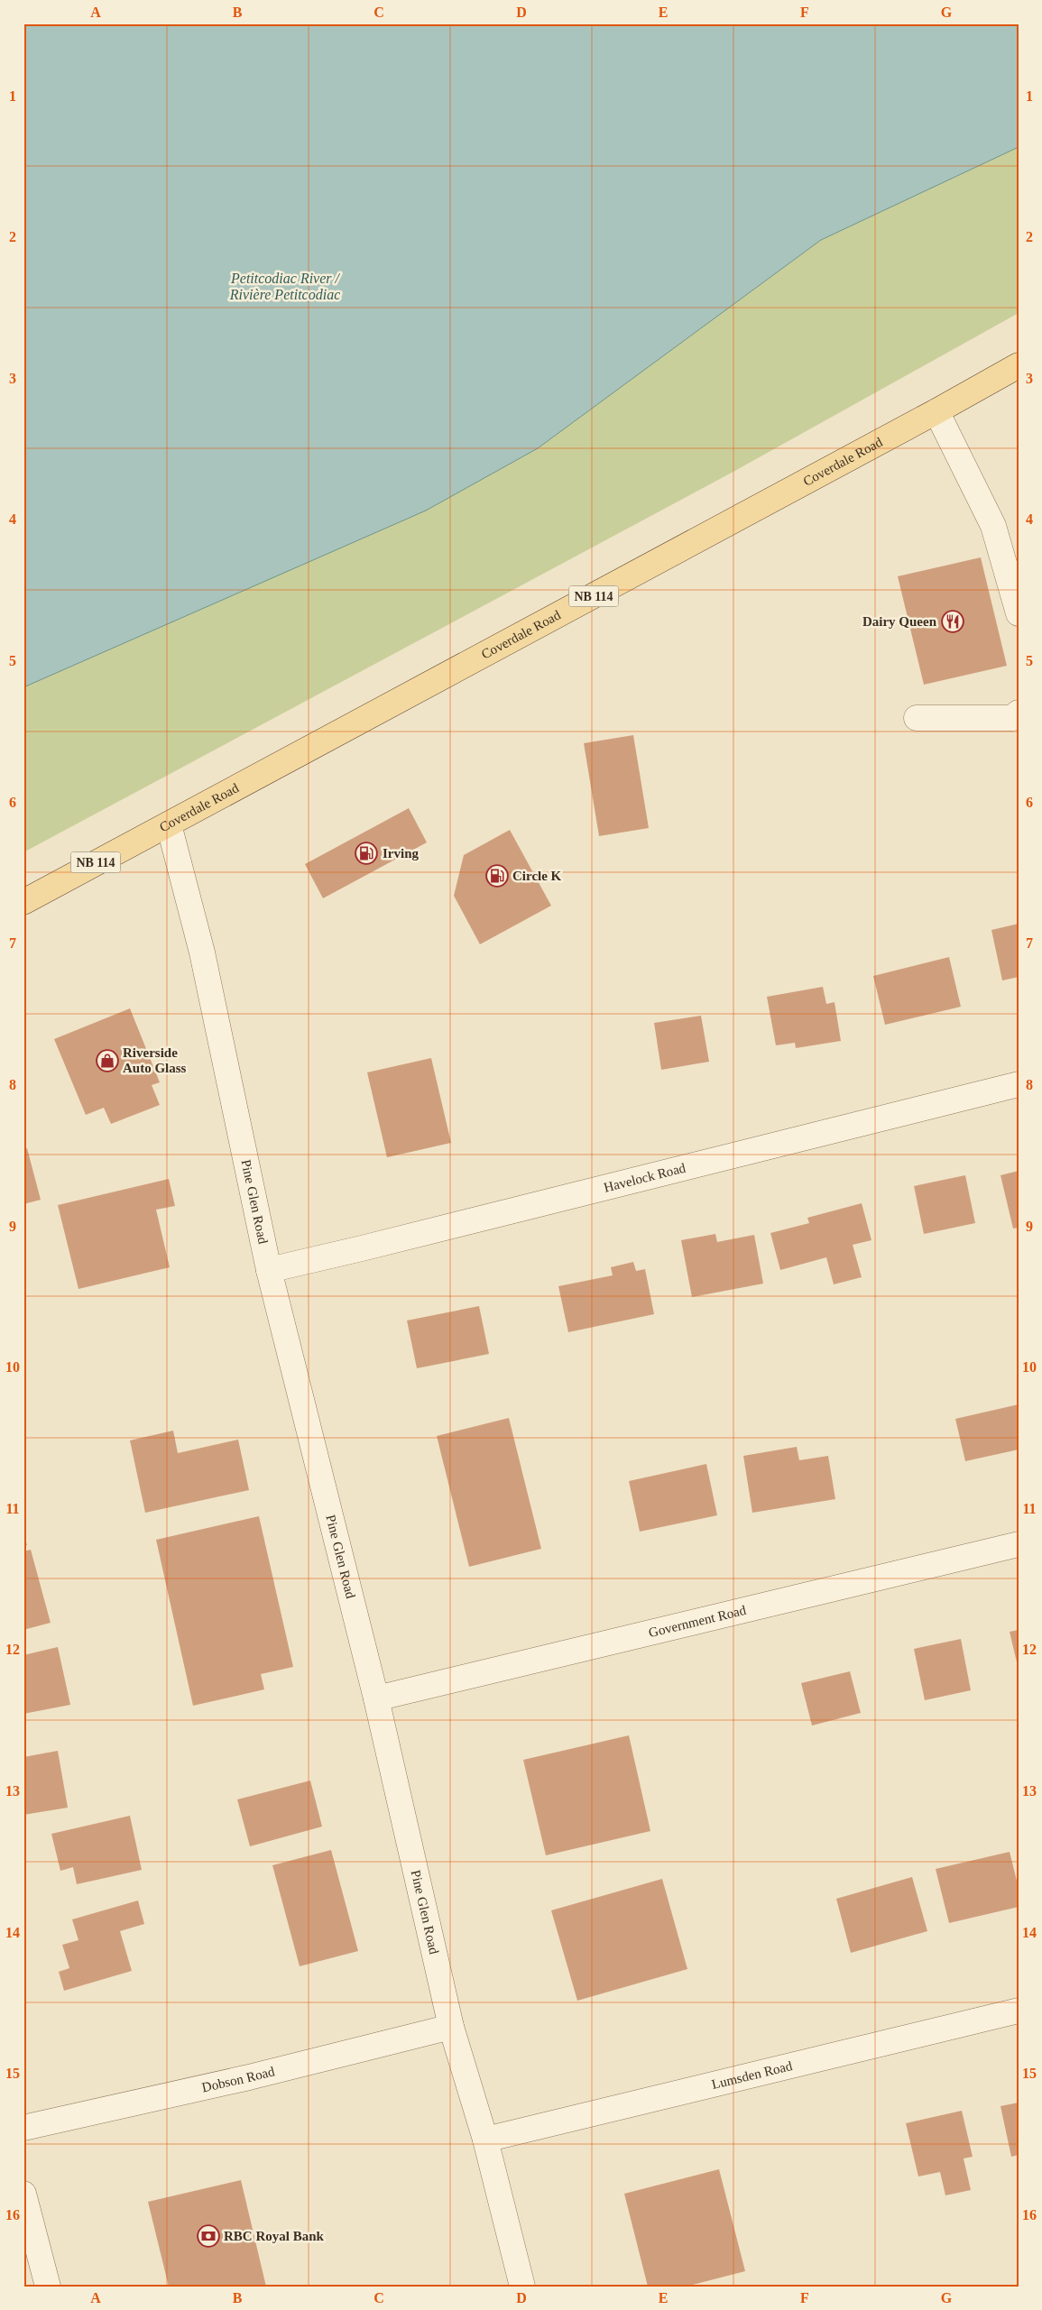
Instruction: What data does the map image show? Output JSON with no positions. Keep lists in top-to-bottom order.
{
  "streets": {
    "main road": ["Coverdale Road", "NB 114"],
    "street": [
      "Havelock Road",
      "Pine Glen Road",
      "Government Road",
      "Lumsden Road",
      "Dobson Road"
    ]
  },
  "crossings": [
    ["Coverdale Road", "Pine Glen Road"],
    ["Havelock Road", "Pine Glen Road"],
    ["Pine Glen Road", "Government Road"],
    ["Pine Glen Road", "Lumsden Road"],
    ["Pine Glen Road", "Dobson Road"]
  ],
  "water": ["Petitcodiac River / Rivière Petitcodiac"],
  "places": {
    "restaurant": ["Dairy Queen"],
    "fuel station": ["Irving", "Circle K"],
    "shop": ["Riverside Auto Glass"],
    "bank": ["RBC Royal Bank"]
  },
  "grid": {
    "columns": [
      "A",
      "B",
      "C",
      "D",
      "E",
      "F",
      "G"
    ],
    "rows": [
      "1",
      "2",
      "3",
      "4",
      "5",
      "6",
      "7",
      "8",
      "9",
      "10",
      "11",
      "12",
      "13",
      "14",
      "15",
      "16"
    ]
  }
}
